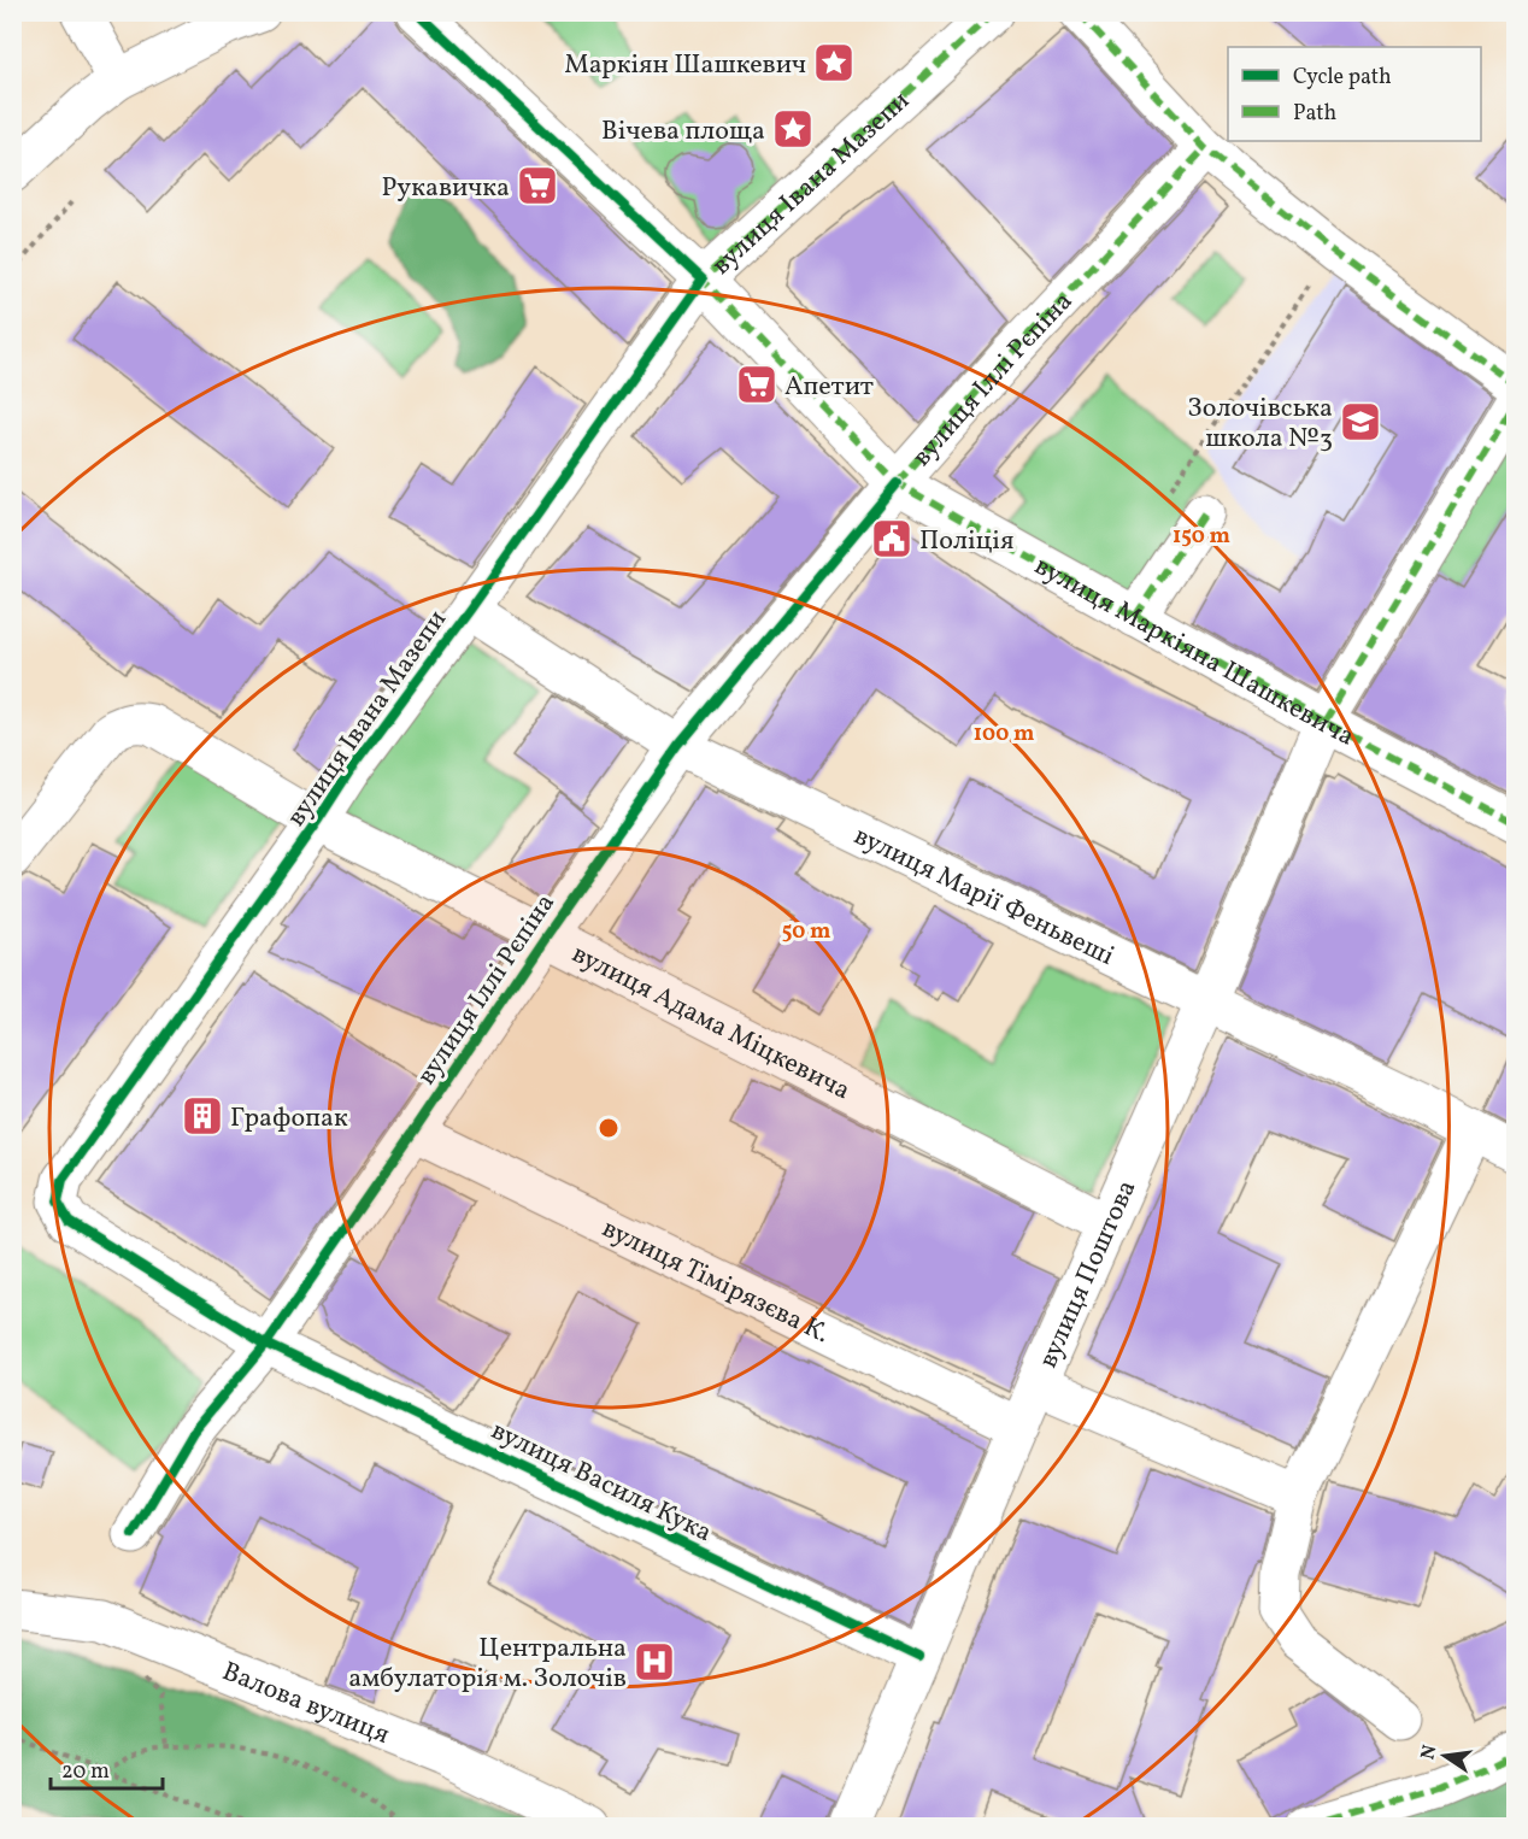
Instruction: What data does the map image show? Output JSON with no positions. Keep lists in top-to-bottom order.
{
  "streets": {
    "street": [
      "вулиця Івана Мазепи",
      "вулиця Іллі Рєпіна",
      "вулиця Маркіяна Шашкевича",
      "вулиця Марії Феньвеші",
      "вулиця Адама Міцкевича",
      "вулиця Поштова",
      "вулиця Тімірязєва К.",
      "вулиця Василя Кука",
      "Валова вулиця"
    ]
  },
  "crossings": [
    ["вулиця Івана Мазепи", "вулиця Маркіяна Шашкевича"],
    ["вулиця Івана Мазепи", "вулиця Марії Феньвеші"],
    ["вулиця Івана Мазепи", "вулиця Адама Міцкевича"],
    ["вулиця Івана Мазепи", "вулиця Василя Кука"],
    ["вулиця Іллі Рєпіна", "вулиця Маркіяна Шашкевича"],
    ["вулиця Іллі Рєпіна", "вулиця Марії Феньвеші"],
    ["вулиця Іллі Рєпіна", "вулиця Адама Міцкевича"],
    ["вулиця Іллі Рєпіна", "вулиця Тімірязєва К."],
    ["вулиця Іллі Рєпіна", "вулиця Василя Кука"],
    ["вулиця Маркіяна Шашкевича", "вулиця Поштова"],
    ["вулиця Марії Феньвеші", "вулиця Поштова"],
    ["вулиця Адама Міцкевича", "вулиця Поштова"],
    ["вулиця Поштова", "вулиця Тімірязєва К."],
    ["вулиця Поштова", "вулиця Василя Кука"]
  ],
  "places": {
    "place": ["Маркіян Шашкевич", "Вічева площа"],
    "supermarket": ["Рукавичка", "Апетит"],
    "school or university": ["Золочівська школа №3"],
    "public building": ["Поліція"],
    "building": ["Графопак"],
    "hospital": ["Центральна амбулаторія м. Золочів"]
  },
  "legend": ["Cycle path", "Path"],
  "scale_bar": "20 m",
  "north": "left",
  "rings": ["150 m", "100 m", "50 m"]
}
